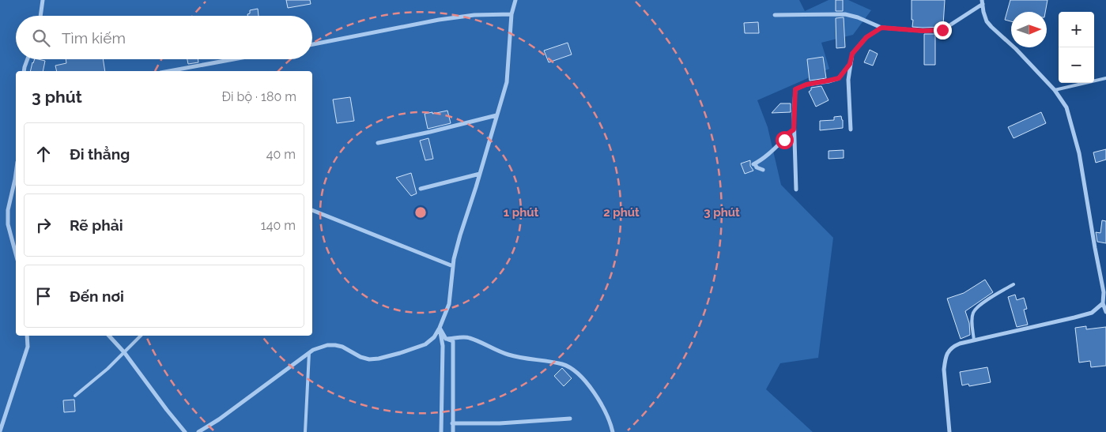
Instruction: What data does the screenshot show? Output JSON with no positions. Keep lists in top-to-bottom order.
{
  "north": "right",
  "page": {
    "map_buttons": ["+", "−"],
    "search": "Tìm kiếm",
    "heading": ["3 phút", "Đi bộ · 180 m"],
    "list": [
      ["Đi thẳng", "40 m"],
      ["Rẽ phải", "140 m"],
      "Đến nơi"
    ]
  },
  "rings": ["1 phút", "2 phút", "3 phút"]
}
